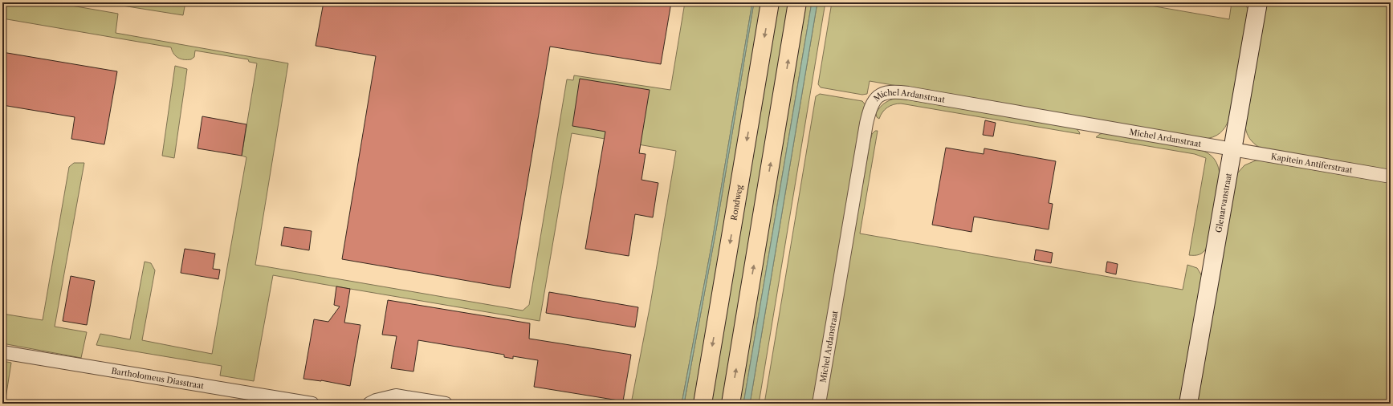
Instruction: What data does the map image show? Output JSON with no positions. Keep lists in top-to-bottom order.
{
  "streets": {
    "main road": ["Rondweg"],
    "street": [
      "Michel Ardanstraat",
      "Kapitein Antiferstraat",
      "Glenarvanstraat",
      "Bartholomeus Diasstraat"
    ]
  },
  "crossings": [
    ["Michel Ardanstraat", "Kapitein Antiferstraat"],
    ["Michel Ardanstraat", "Glenarvanstraat"],
    ["Kapitein Antiferstraat", "Glenarvanstraat"]
  ]
}
